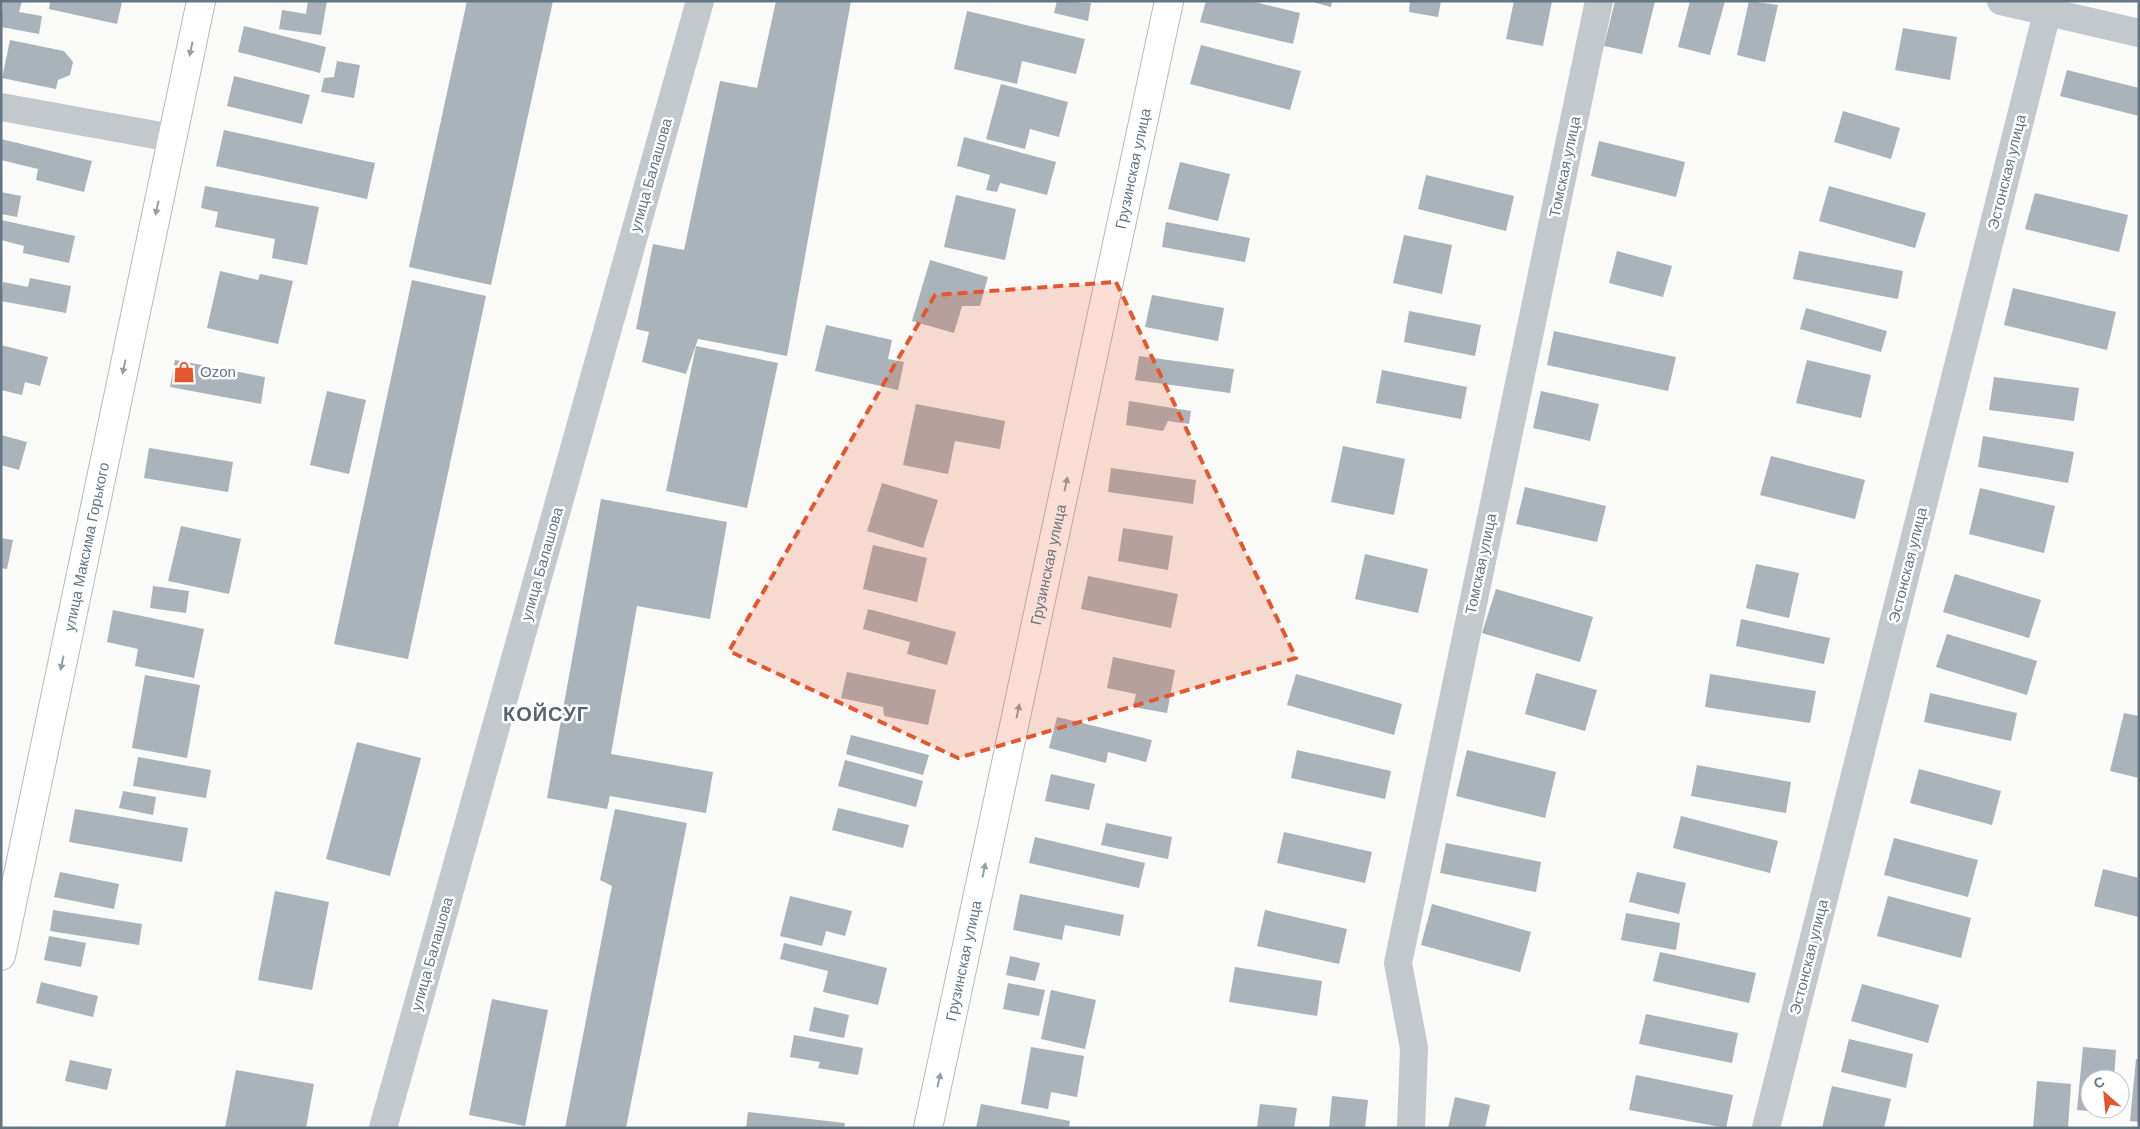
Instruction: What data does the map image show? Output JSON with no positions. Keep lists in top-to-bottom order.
{
  "streets": {
    "main road": ["Грузинская улица", "улица Максима Горького"],
    "street": ["Томская улица", "Эстонская улица", "улица Балашова"]
  },
  "one_way": ["Грузинская улица", "улица Максима Горького"],
  "districts": ["КОЙСУГ"],
  "places": {
    "shop": ["Ozon"]
  },
  "north": "top left"
}
